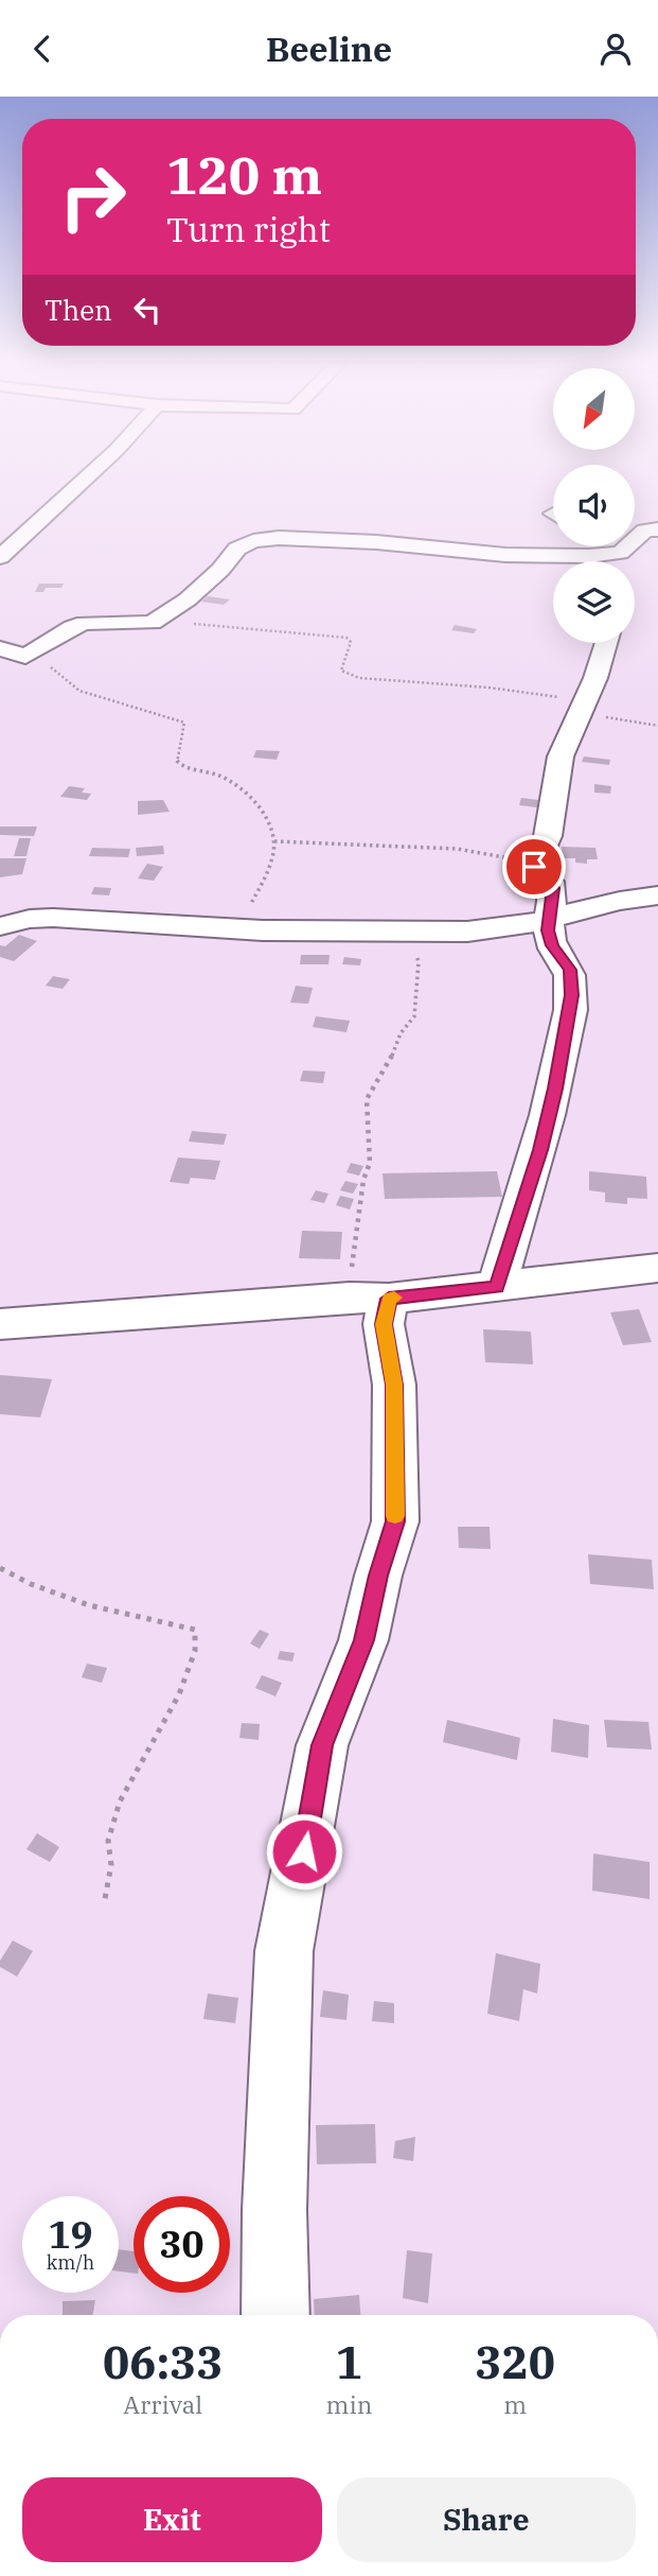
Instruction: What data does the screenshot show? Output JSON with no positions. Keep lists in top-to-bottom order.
{
  "north": "bottom left",
  "page": {
    "header": "Beeline",
    "turn": ["120 m", "Turn right"],
    "then": "Then",
    "speed": "19 km/h",
    "limit": "30",
    "eta": [
      "06:33",
      "Arrival",
      "1",
      "min",
      "320",
      "m"
    ],
    "buttons": ["Exit", "Share"]
  }
}
